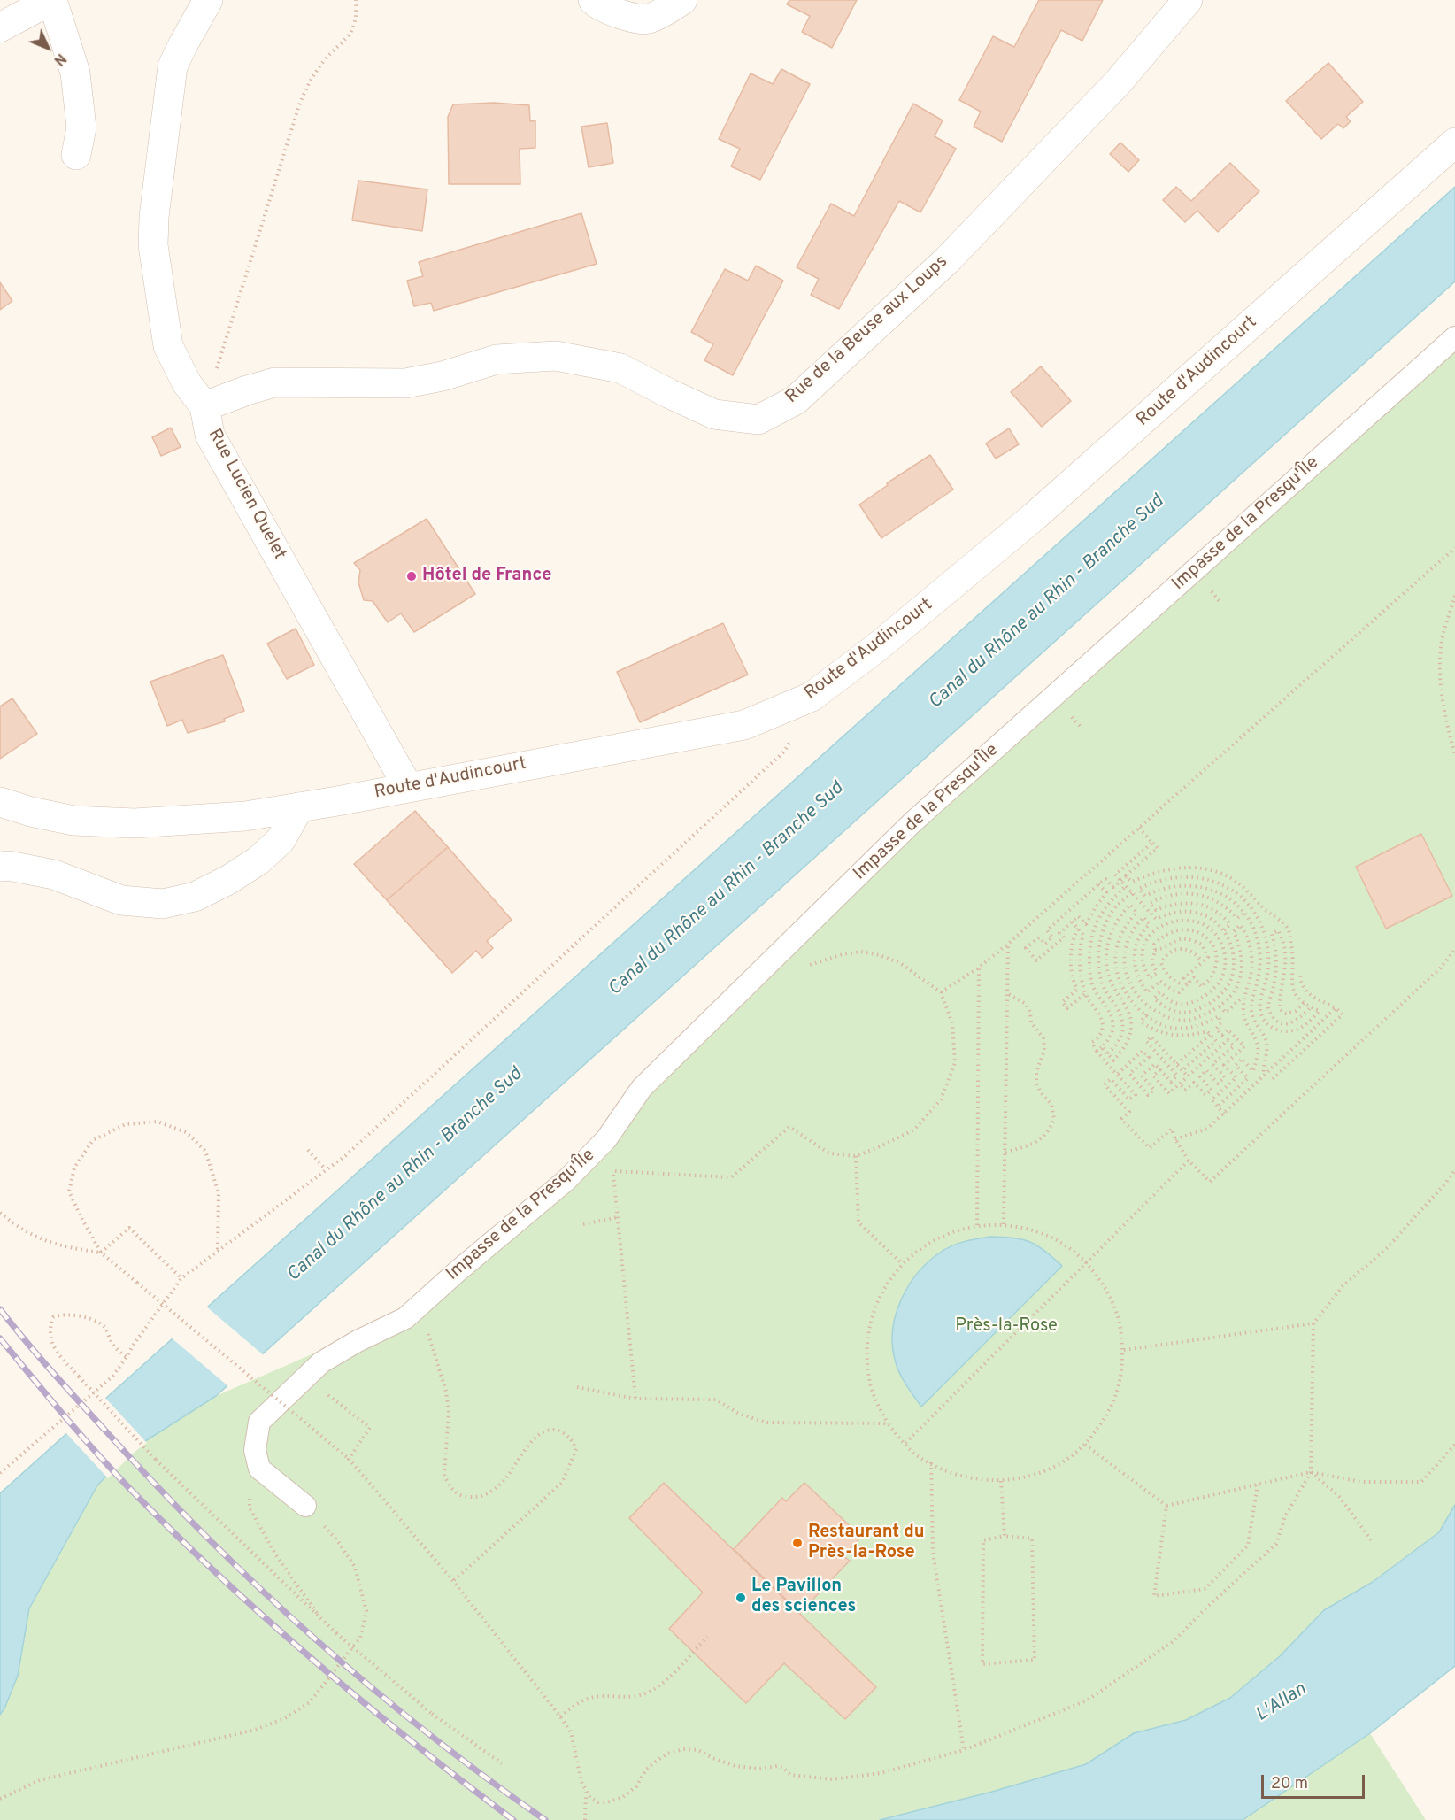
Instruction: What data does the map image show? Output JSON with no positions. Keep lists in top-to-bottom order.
{
  "streets": {
    "street": ["Rue de la Beuse aux Loups", "Route d'Audincourt", "Rue Lucien Quelet"],
    "lane": ["Impasse de la Presqu'Île"]
  },
  "crossings": [
    ["Rue de la Beuse aux Loups", "Rue Lucien Quelet"],
    ["Route d'Audincourt", "Rue Lucien Quelet"]
  ],
  "water": ["Canal du Rhône au Rhin - Branche Sud", "L'Allan"],
  "parks": ["Près-la-Rose"],
  "places": ["Hôtel de France", "Restaurant du Près-la-Rose", "Le Pavillon des sciences"],
  "scale_bar": "20 m",
  "north": "bottom right"
}
